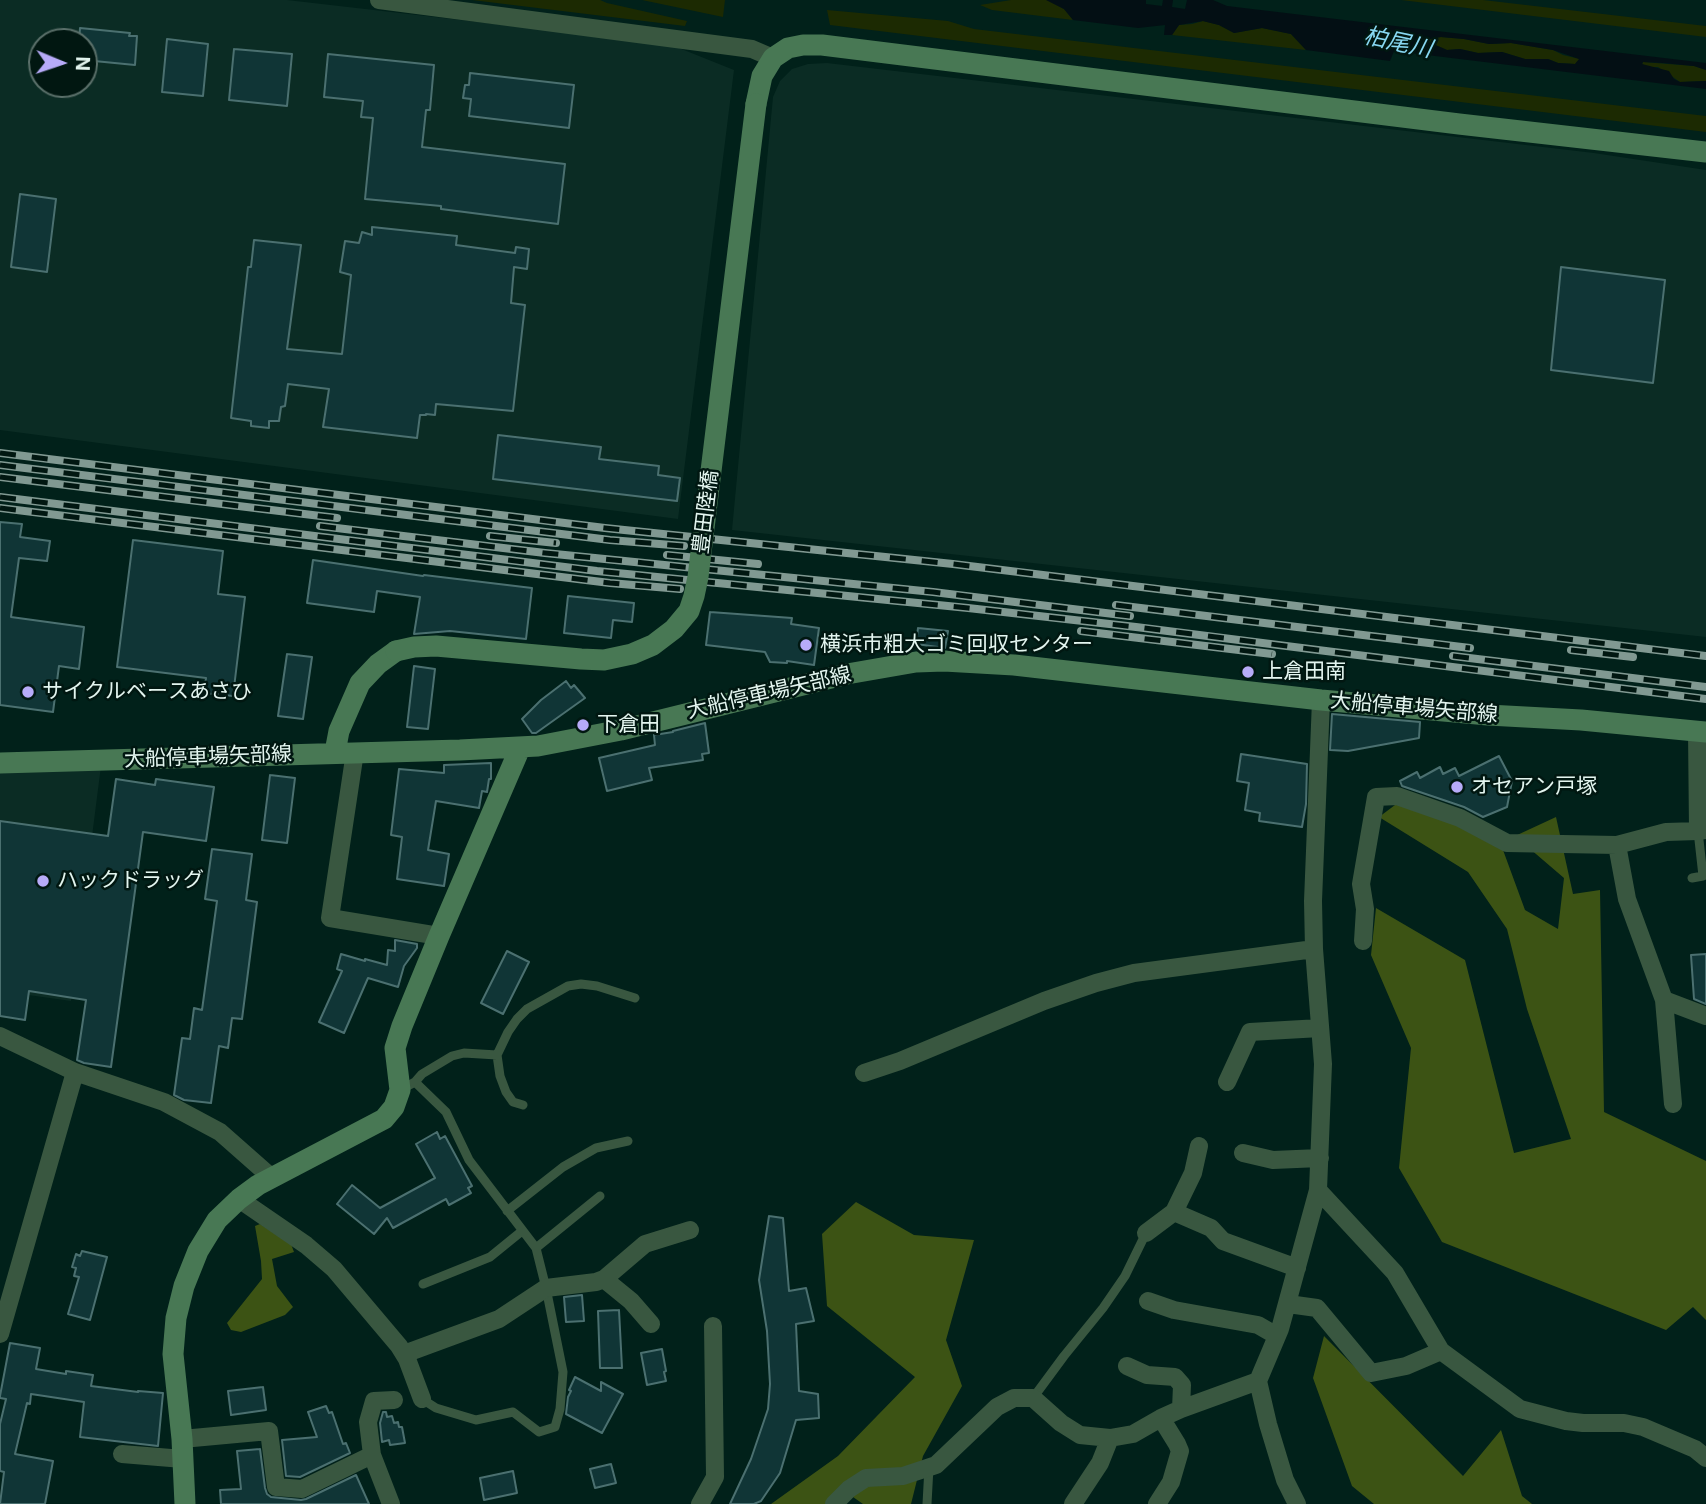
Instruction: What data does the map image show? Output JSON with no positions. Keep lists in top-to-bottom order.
{
  "streets": {
    "street": ["豊田陸橋", "大船停車場矢部線"]
  },
  "crossings": [
    ["豊田陸橋", "大船停車場矢部線"]
  ],
  "water": ["柏尾川"],
  "places": [
    "横浜市粗大ゴミ回収センター",
    "上倉田南",
    "サイクルベースあさひ",
    "下倉田",
    "オセアン戸塚",
    "ハックドラッグ"
  ],
  "north": "right"
}
